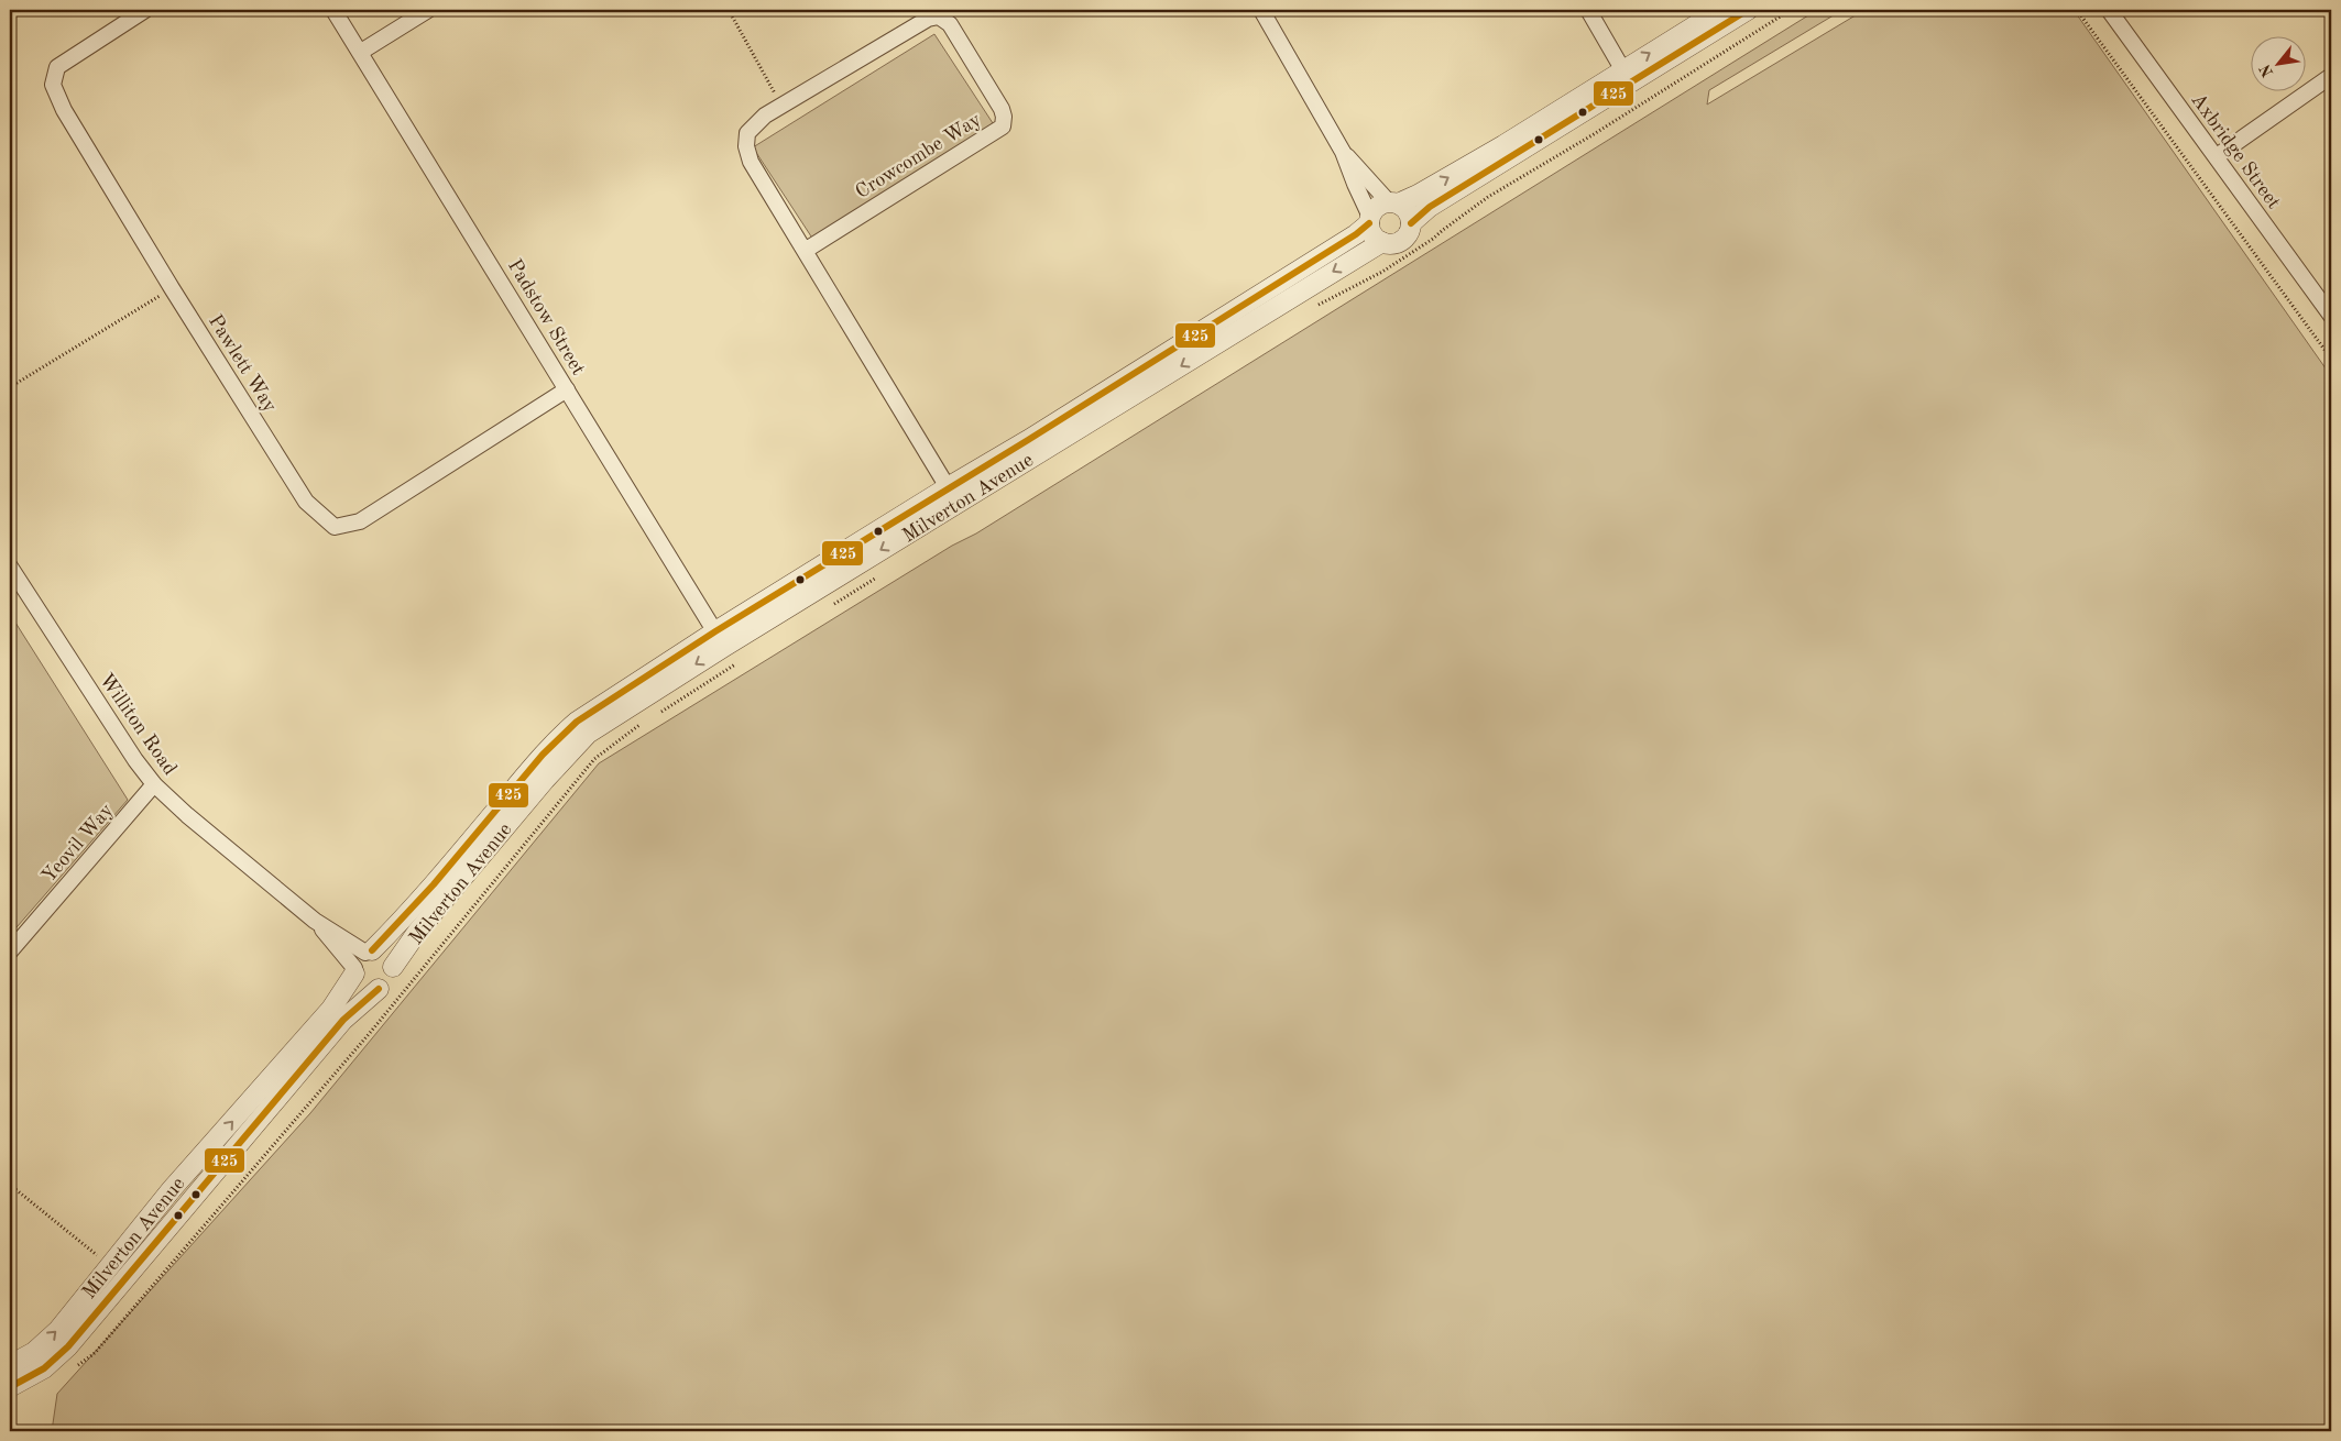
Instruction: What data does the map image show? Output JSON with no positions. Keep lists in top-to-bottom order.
{
  "streets": {
    "street": [
      "Axbridge Street",
      "Crowcombe Way",
      "Padstow Street",
      "Pawlett Way",
      "Milverton Avenue",
      "Williton Road",
      "Yeovil Way"
    ]
  },
  "crossings": [
    ["Crowcombe Way", "Milverton Avenue"],
    ["Padstow Street", "Pawlett Way"],
    ["Padstow Street", "Milverton Avenue"],
    ["Milverton Avenue", "Williton Road"],
    ["Williton Road", "Yeovil Way"]
  ],
  "lines": ["transit line 425"],
  "north": "bottom left"
}
